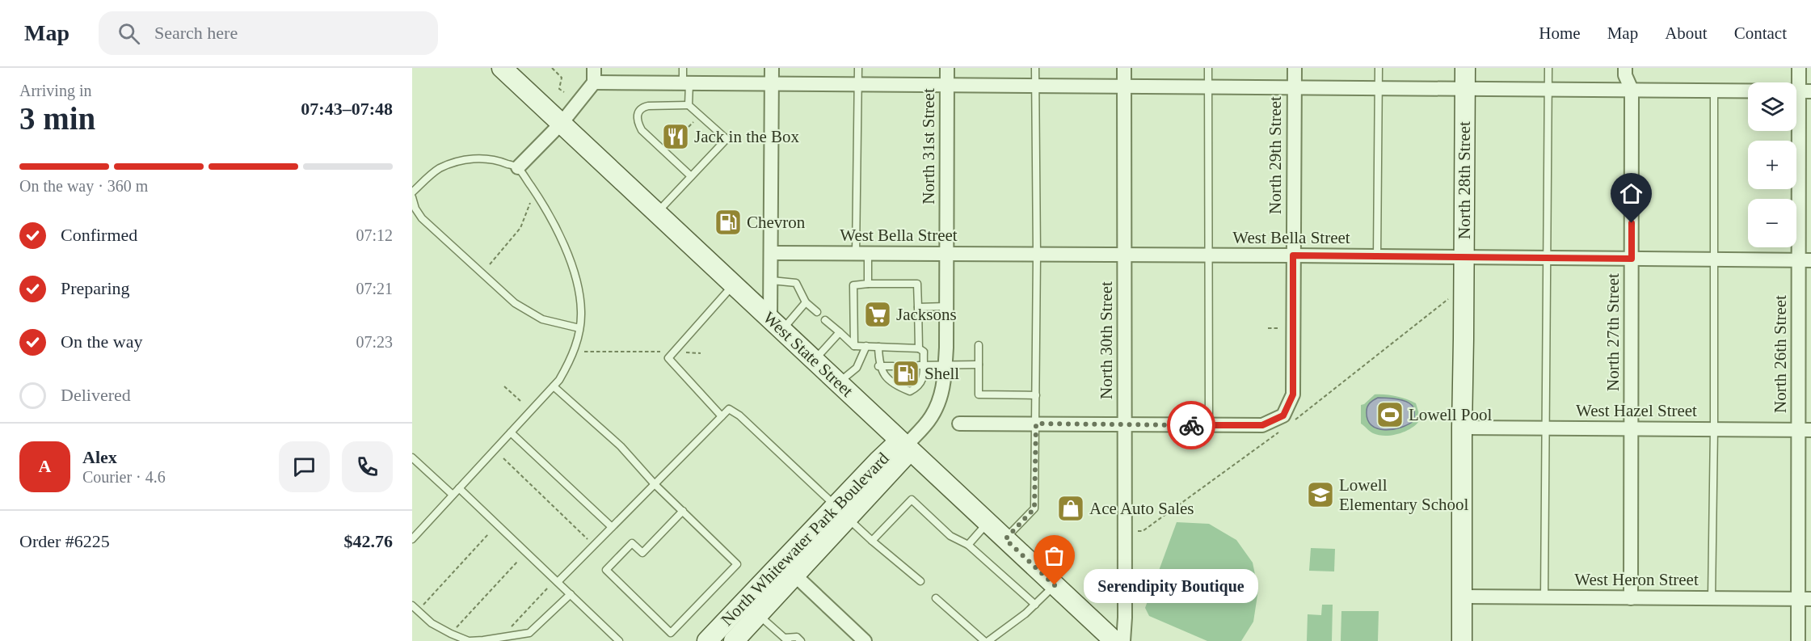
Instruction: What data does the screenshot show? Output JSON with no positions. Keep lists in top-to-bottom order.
{
  "streets": {
    "street": [
      "North 31st Street",
      "North 29th Street",
      "North 28th Street",
      "West Bella Street",
      "North 27th Street",
      "North 30th Street",
      "West State Street",
      "North 26th Street",
      "West Hazel Street",
      "North Whitewater Park Boulevard",
      "West Heron Street"
    ]
  },
  "crossings": [
    ["North 31st Street", "West Bella Street"],
    ["North 31st Street", "West State Street"],
    ["North 31st Street", "North Whitewater Park Boulevard"],
    ["North 29th Street", "West Bella Street"],
    ["North 28th Street", "West Bella Street"],
    ["North 28th Street", "West Hazel Street"],
    ["North 28th Street", "West Heron Street"],
    ["West Bella Street", "North 27th Street"],
    ["West Bella Street", "North 30th Street"],
    ["West Bella Street", "North 26th Street"],
    ["North 27th Street", "West Hazel Street"],
    ["North 27th Street", "West Heron Street"],
    ["West State Street", "North Whitewater Park Boulevard"],
    ["North 26th Street", "West Hazel Street"],
    ["North 26th Street", "West Heron Street"]
  ],
  "places": {
    "restaurant": ["Jack in the Box"],
    "fuel station": ["Chevron", "Shell"],
    "supermarket": ["Jacksons"],
    "sports": ["Lowell Pool"],
    "school or university": ["Lowell Elementary School"],
    "shop": ["Ace Auto Sales"],
    "other": ["Serendipity Boutique"]
  },
  "page": {
    "header": "Map",
    "search": "Search here",
    "nav": [
      "Home",
      "Map",
      "About",
      "Contact"
    ],
    "heading": ["3 min", "Arriving in", "07:43–07:48"],
    "panel": [
      "Alex",
      "Courier · 4.6",
      "Order #6225",
      "$42.76"
    ],
    "map_buttons": ["+", "−"],
    "bar": "On the way · 360 m",
    "list": [
      ["Confirmed", "07:12"],
      ["Preparing", "07:21"],
      ["On the way", "07:23"],
      "Delivered"
    ],
    "round": "A",
    "bubble": "Serendipity Boutique"
  }
}
